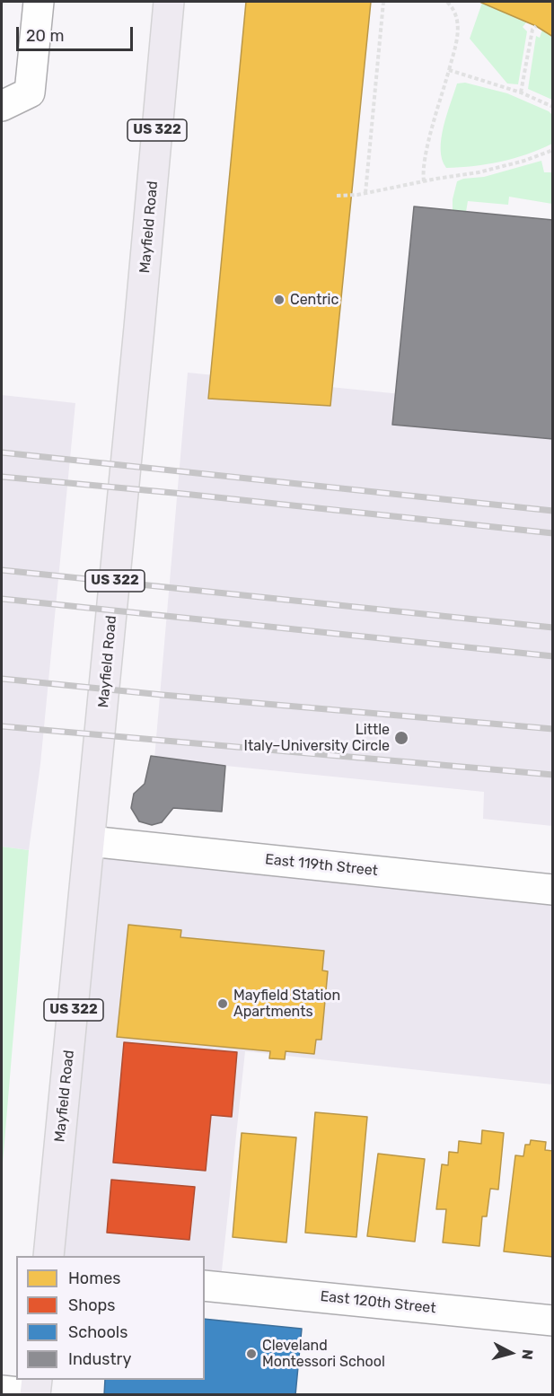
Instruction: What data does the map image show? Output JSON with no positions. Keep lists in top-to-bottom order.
{
  "streets": {
    "main road": ["US 322", "Mayfield Road"],
    "street": ["East 119th Street", "East 120th Street"]
  },
  "crossings": [
    ["Mayfield Road", "East 119th Street"]
  ],
  "places": [
    "Centric",
    "Little Italy–University Circle",
    "Mayfield Station Apartments",
    "Cleveland Montessori School"
  ],
  "legend": [
    "Homes",
    "Shops",
    "Schools",
    "Industry"
  ],
  "scale_bar": "20 m",
  "north": "right"
}
